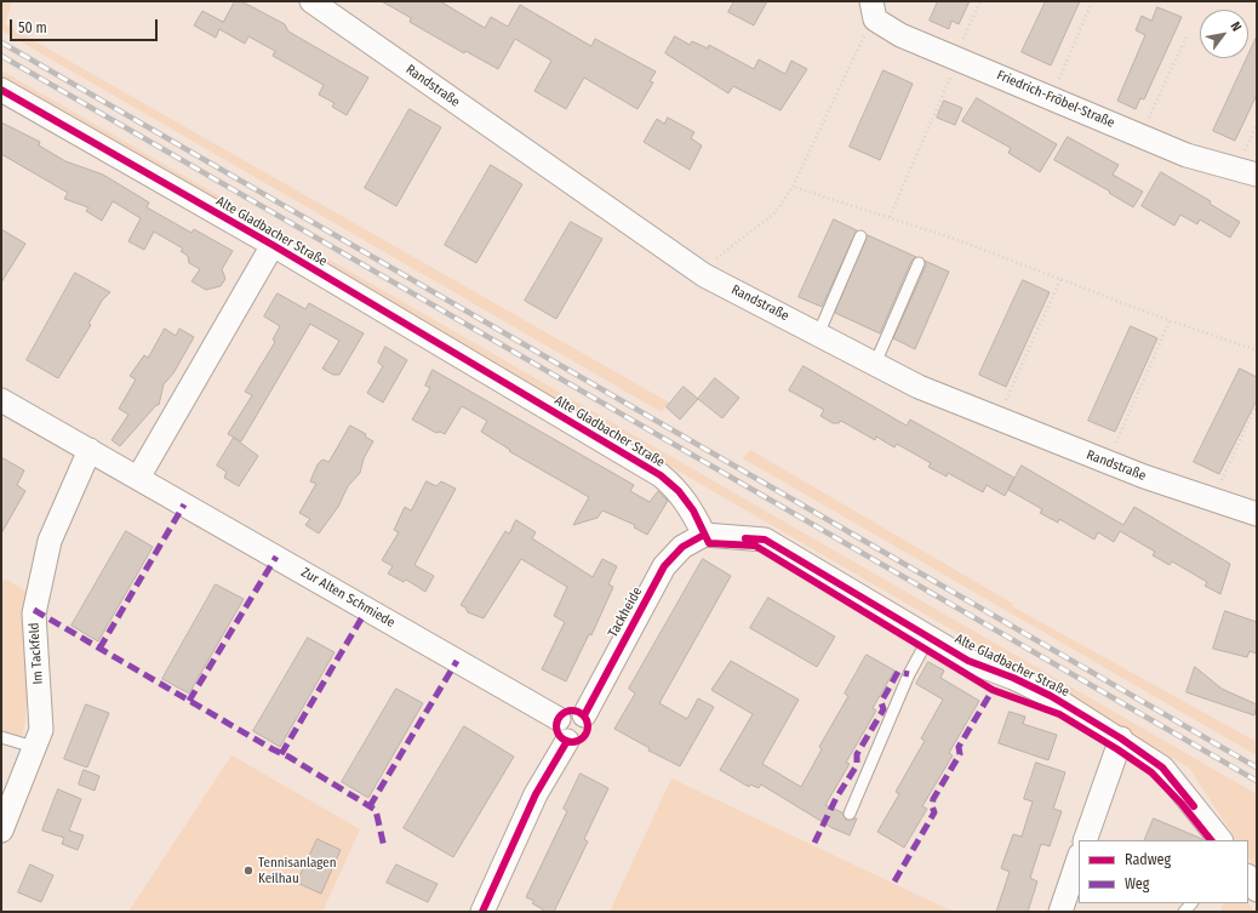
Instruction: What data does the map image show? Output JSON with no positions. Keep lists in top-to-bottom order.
{
  "streets": {
    "street": [
      "Randstraße",
      "Friedrich-Fröbel-Straße",
      "Alte Gladbacher Straße",
      "Zur Alten Schmiede",
      "Tackheide",
      "Im Tackfeld"
    ]
  },
  "crossings": [
    ["Alte Gladbacher Straße", "Tackheide"],
    ["Zur Alten Schmiede", "Tackheide"],
    ["Zur Alten Schmiede", "Im Tackfeld"]
  ],
  "places": ["Tennisanlagen Keilhau"],
  "legend": ["Radweg", "Weg"],
  "scale_bar": "50 m",
  "north": "top right"
}
